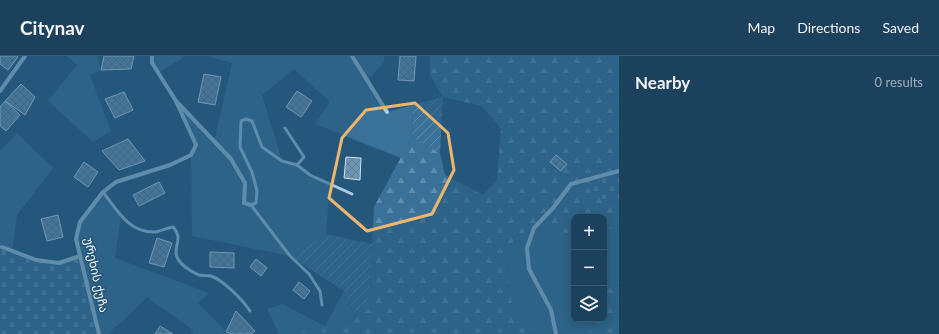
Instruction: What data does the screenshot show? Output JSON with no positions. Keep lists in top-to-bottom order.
{
  "streets": {
    "street": ["ურეხის ქუჩა"]
  },
  "page": {
    "header": "Citynav",
    "nav": ["Map", "Directions", "Saved"],
    "heading": ["Nearby", "0 results"],
    "map_buttons": ["+", "−"]
  }
}
